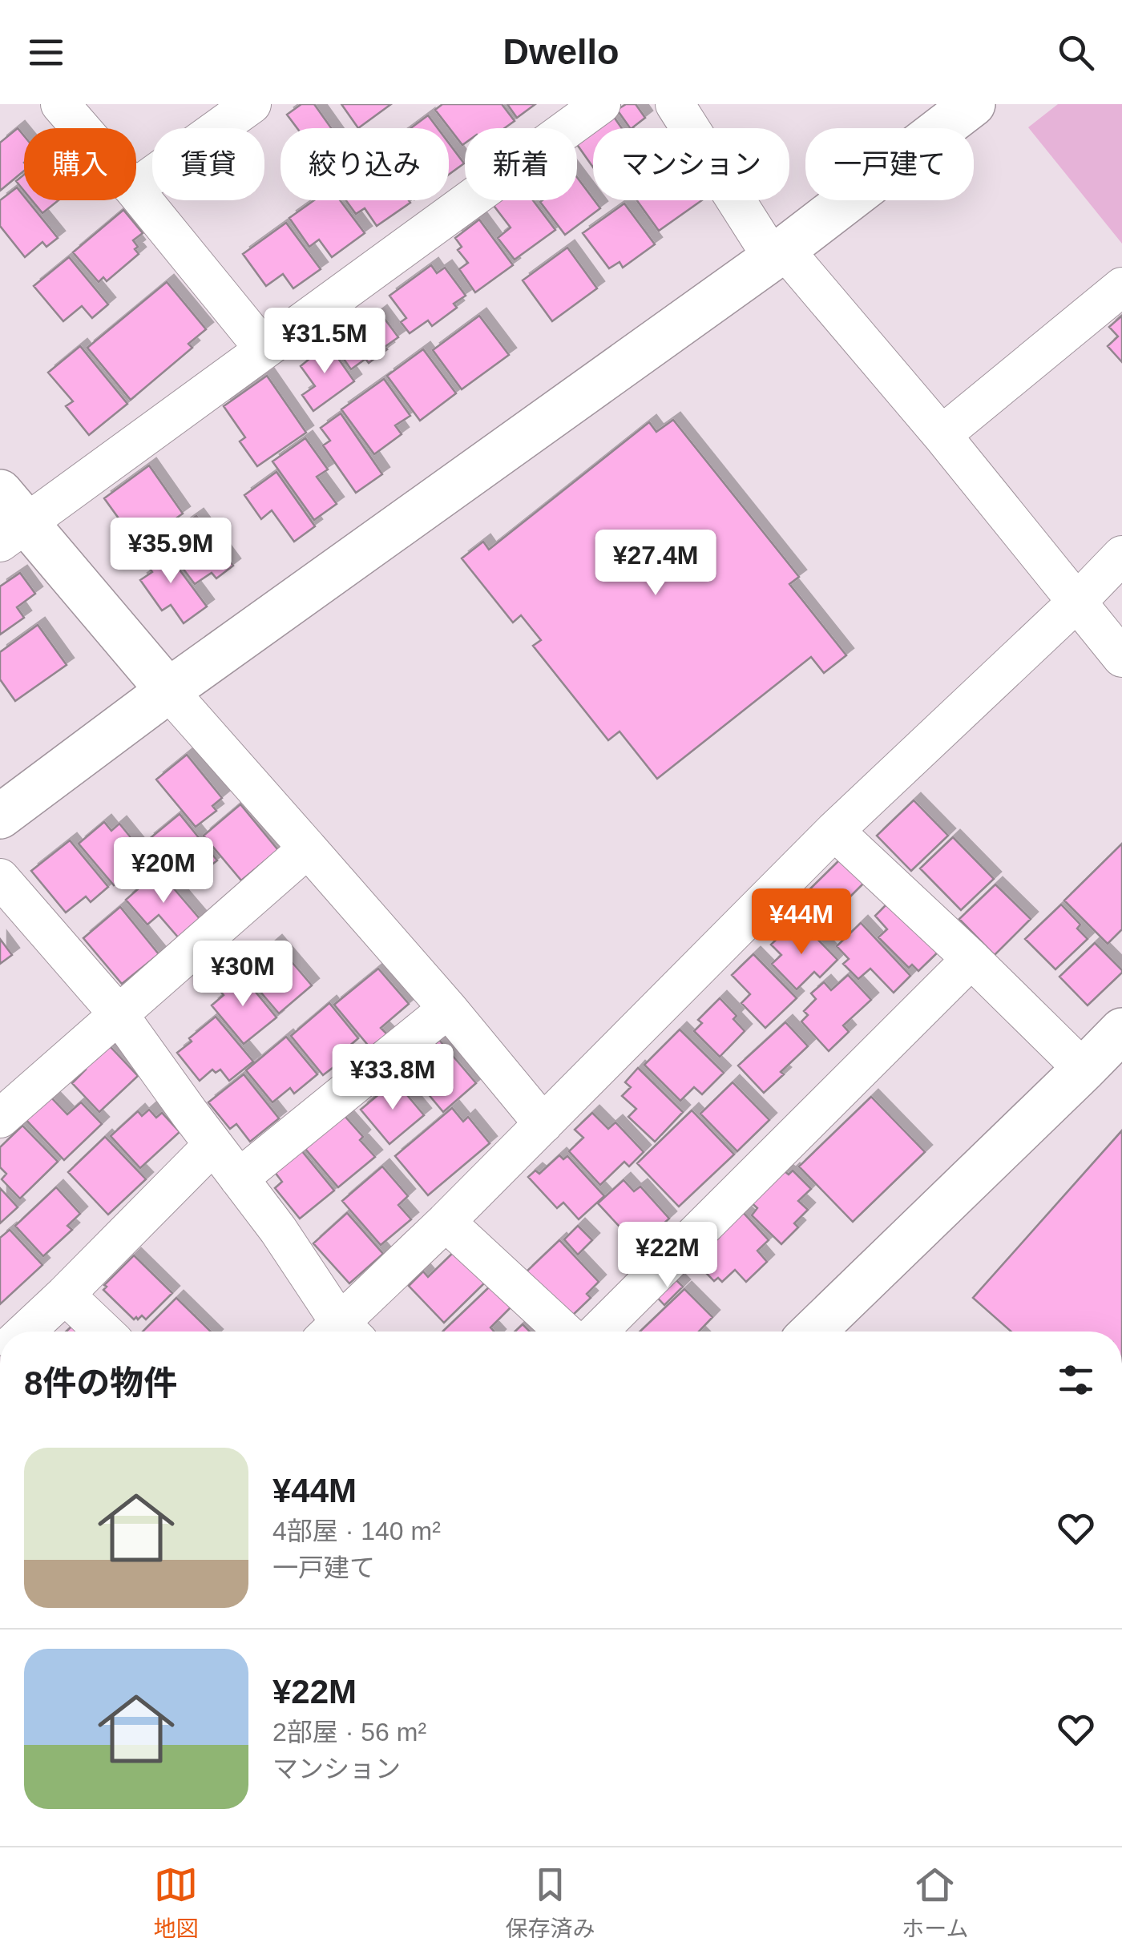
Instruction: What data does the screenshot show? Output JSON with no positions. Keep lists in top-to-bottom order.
{
  "page": {
    "header": "Dwello",
    "chip": [
      "購入",
      "賃貸",
      "絞り込み",
      "新着",
      "マンション",
      "一戸建て"
    ],
    "price": [
      "¥31.5M",
      "¥35.9M",
      "¥27.4M",
      "¥20M",
      "¥44M",
      "¥30M",
      "¥33.8M",
      "¥22M"
    ],
    "heading": "8件の物件",
    "list": [
      {
        "name": "¥44M",
        "note": "4部屋 · 140 m² · 一戸建て"
      },
      {
        "name": "¥22M",
        "note": "2部屋 · 56 m² · マンション"
      }
    ],
    "tabs": ["地図", "保存済み", "ホーム"]
  }
}
